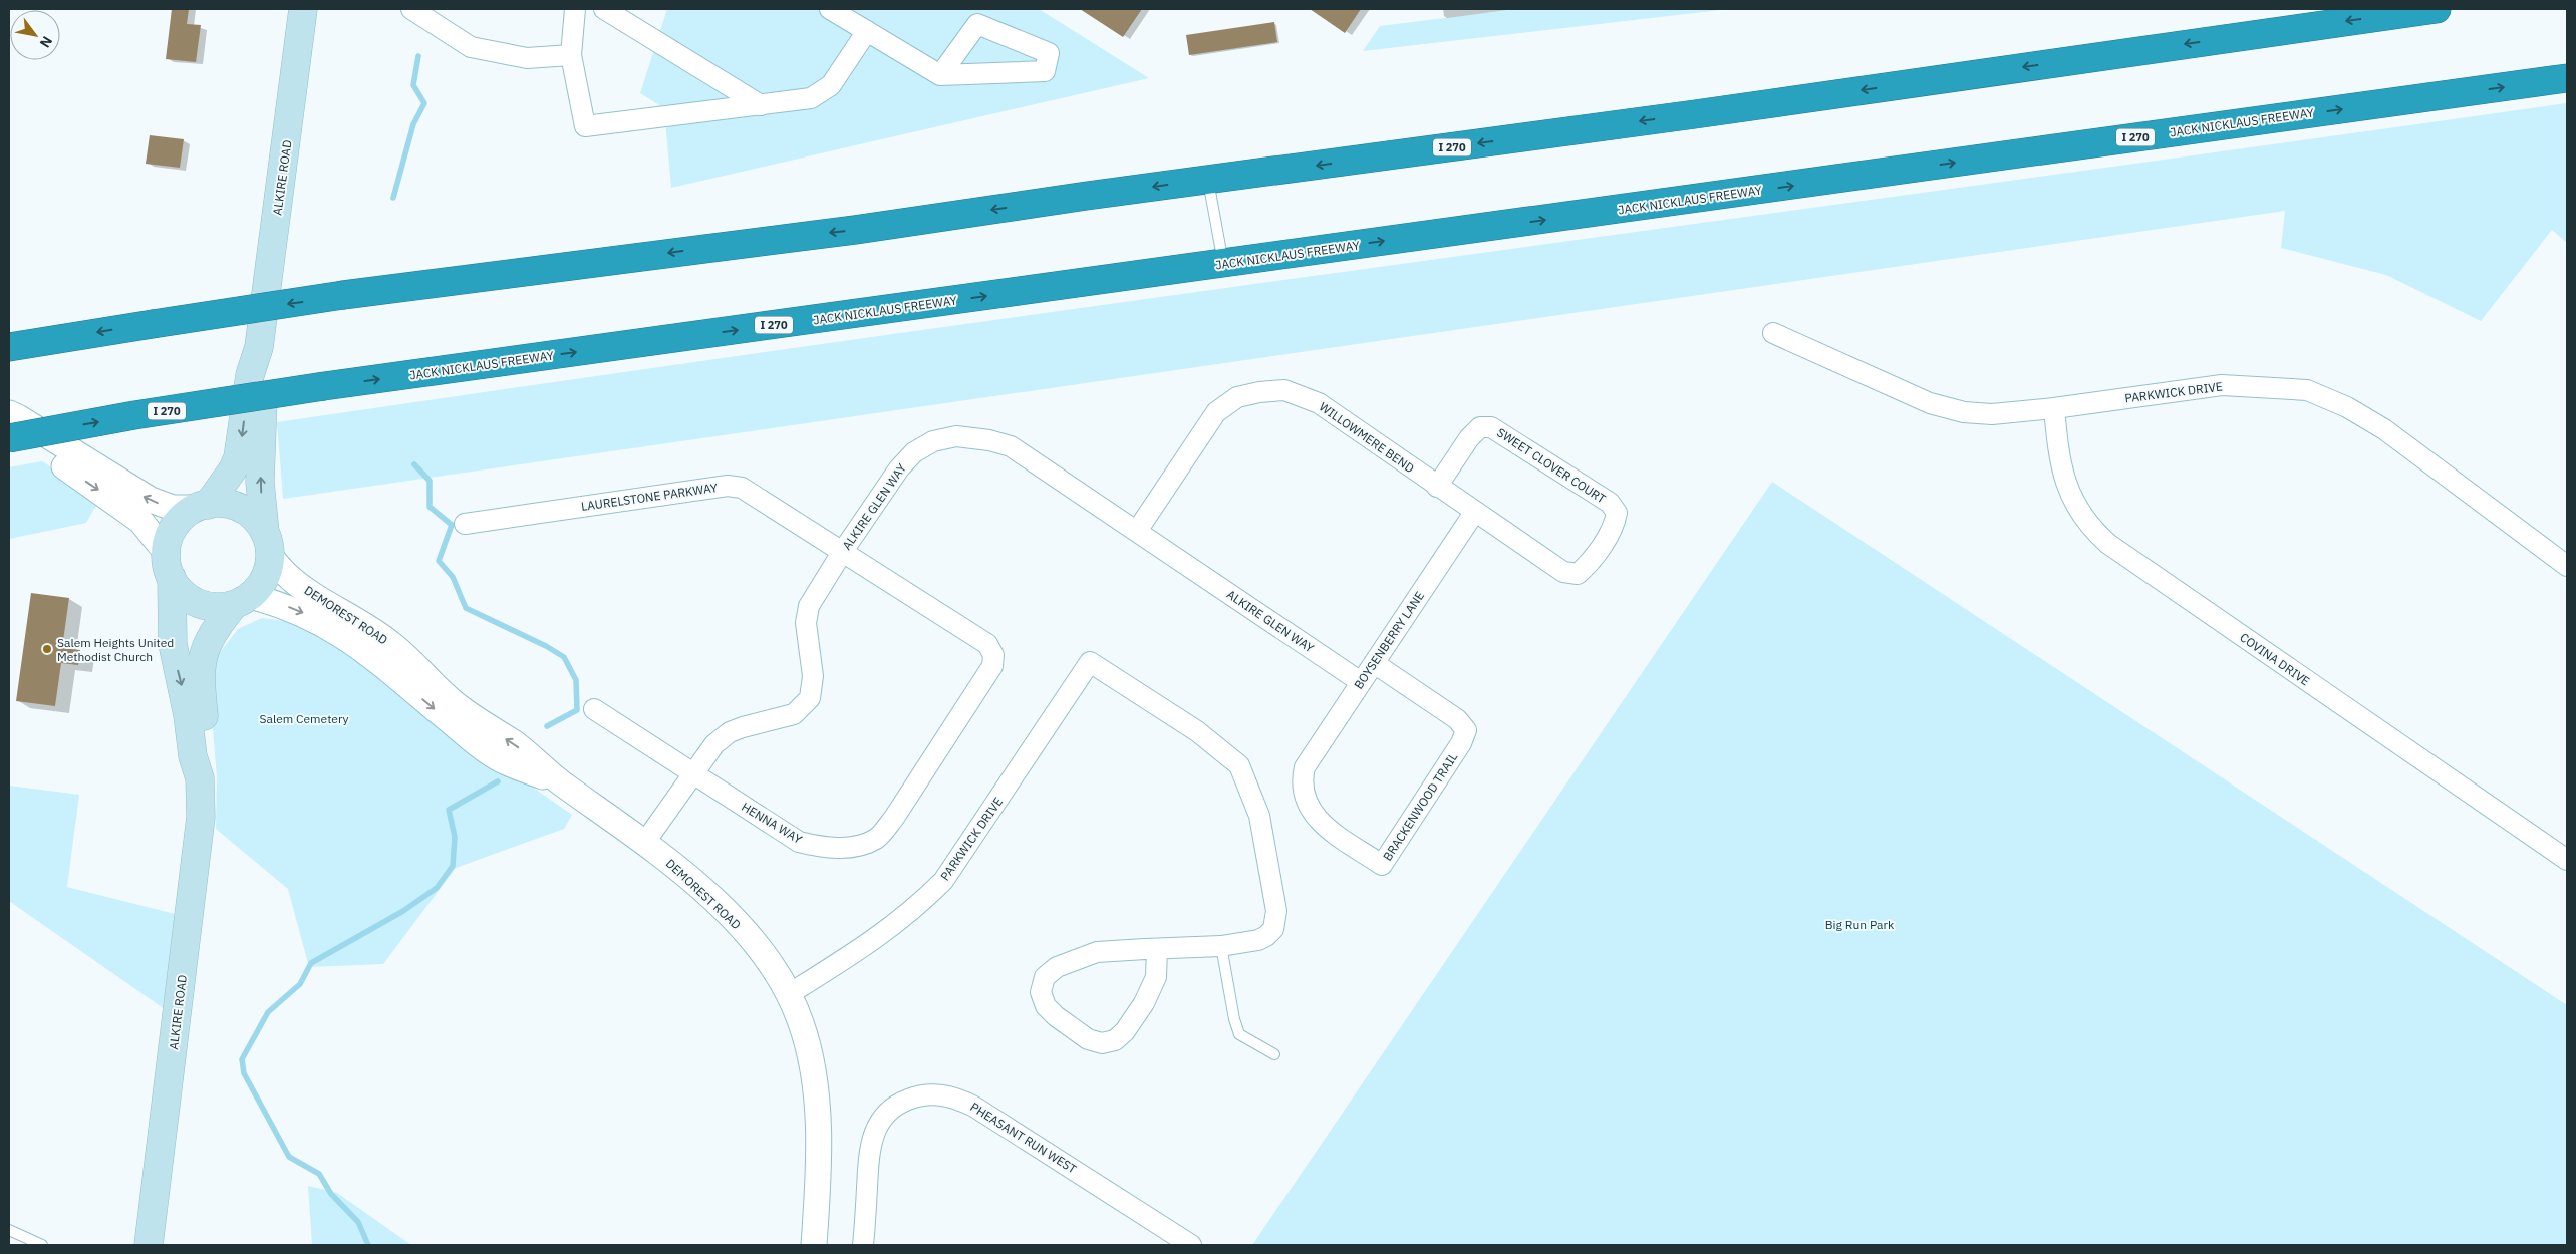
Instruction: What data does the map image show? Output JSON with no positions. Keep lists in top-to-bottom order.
{
  "streets": {
    "highway": ["JACK NICKLAUS FREEWAY", "I 270"],
    "main road": ["ALKIRE ROAD"],
    "street": [
      "PARKWICK DRIVE",
      "WILLOWMERE BEND",
      "SWEET CLOVER COURT",
      "LAURELSTONE PARKWAY",
      "ALKIRE GLEN WAY",
      "DEMOREST ROAD",
      "BOYSENBERRY LANE",
      "COVINA DRIVE",
      "BRACKENWOOD TRAIL",
      "HENNA WAY",
      "PHEASANT RUN WEST"
    ]
  },
  "crossings": [
    ["ALKIRE ROAD", "DEMOREST ROAD"],
    ["PARKWICK DRIVE", "DEMOREST ROAD"],
    ["PARKWICK DRIVE", "COVINA DRIVE"],
    ["WILLOWMERE BEND", "SWEET CLOVER COURT"],
    ["WILLOWMERE BEND", "ALKIRE GLEN WAY"],
    ["WILLOWMERE BEND", "BOYSENBERRY LANE"],
    ["SWEET CLOVER COURT", "BOYSENBERRY LANE"],
    ["LAURELSTONE PARKWAY", "ALKIRE GLEN WAY"],
    ["LAURELSTONE PARKWAY", "HENNA WAY"],
    ["ALKIRE GLEN WAY", "DEMOREST ROAD"],
    ["ALKIRE GLEN WAY", "BOYSENBERRY LANE"],
    ["ALKIRE GLEN WAY", "HENNA WAY"],
    ["BOYSENBERRY LANE", "BRACKENWOOD TRAIL"]
  ],
  "parks": ["Salem Cemetery", "Big Run Park"],
  "places": ["Salem Heights United Methodist Church"],
  "north": "bottom right"
}
